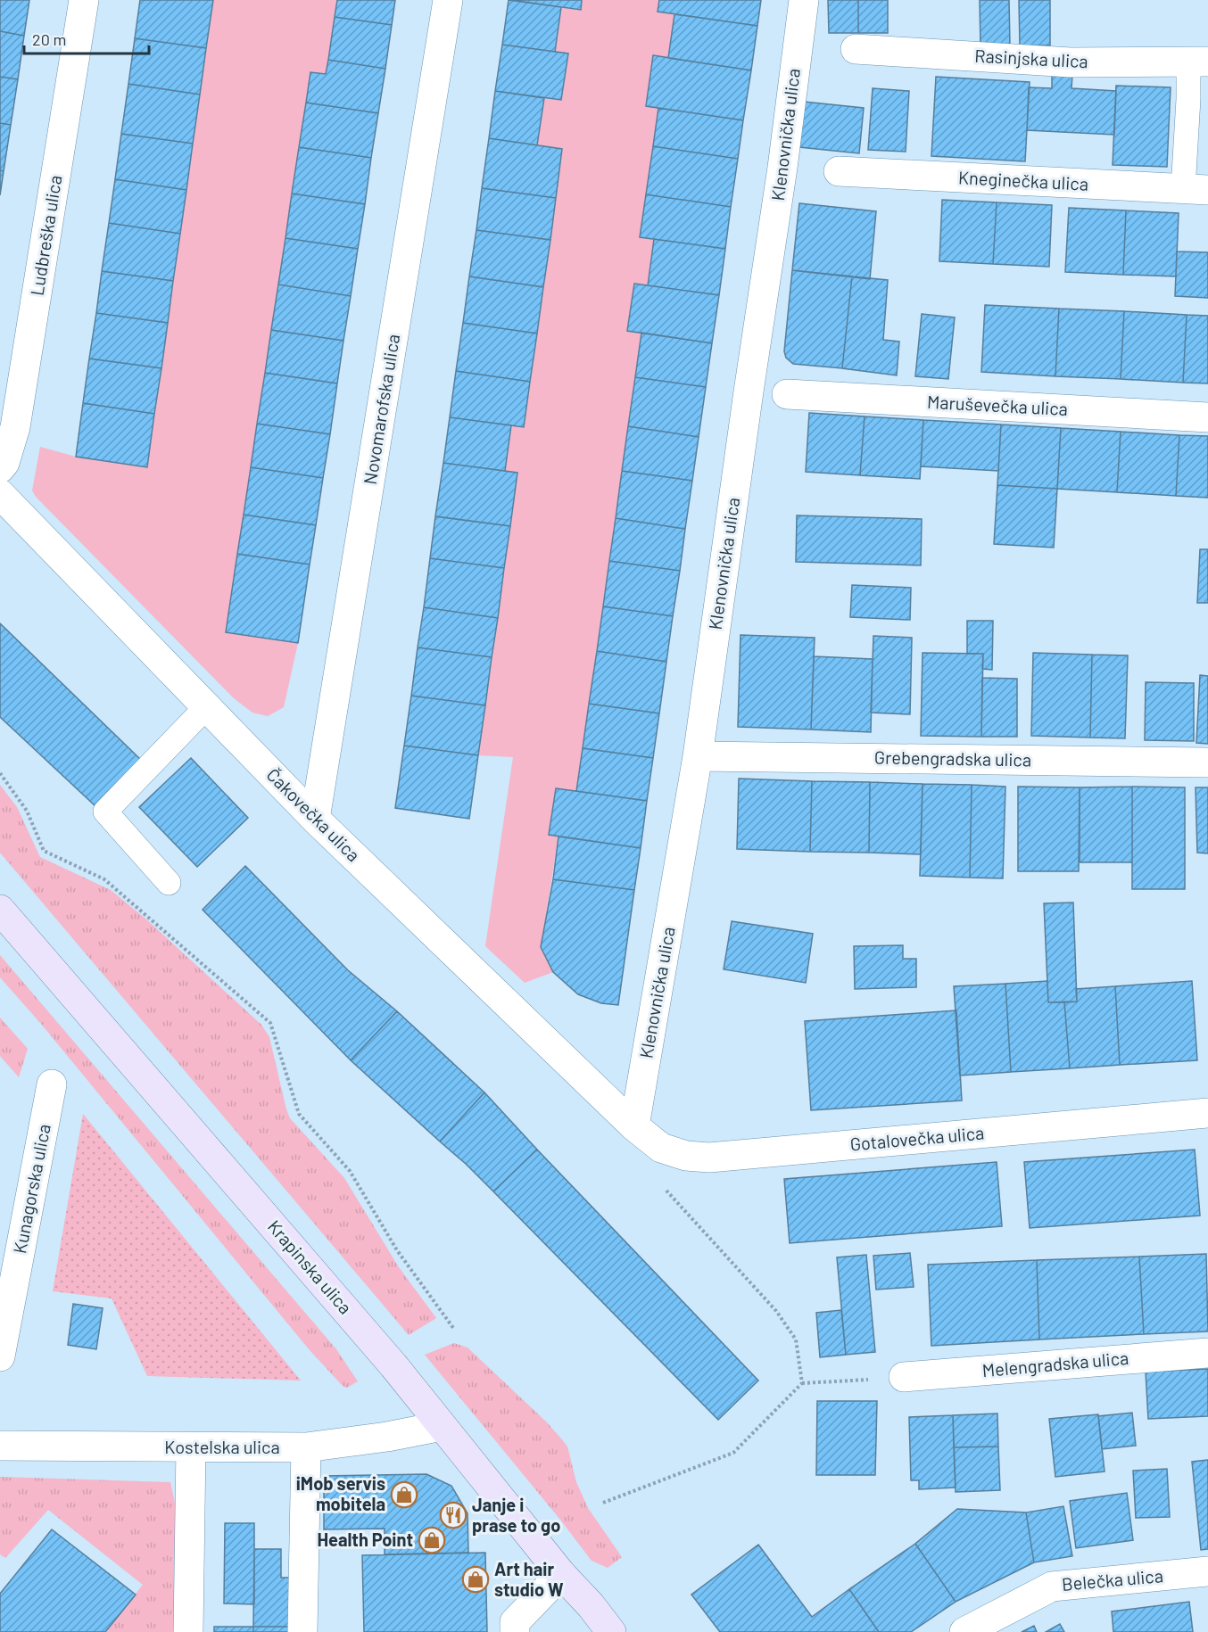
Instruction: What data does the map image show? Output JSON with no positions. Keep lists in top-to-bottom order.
{
  "streets": {
    "street": [
      "Rasinjska ulica",
      "Klenovnička ulica",
      "Kneginečka ulica",
      "Ludbreška ulica",
      "Maruševečka ulica",
      "Novomarofska ulica",
      "Grebengradska ulica",
      "Čakovečka ulica",
      "Gotalovečka ulica",
      "Kunagorska ulica",
      "Krapinska ulica",
      "Melengradska ulica",
      "Kostelska ulica",
      "Belečka ulica"
    ]
  },
  "crossings": [
    ["Klenovnička ulica", "Grebengradska ulica"],
    ["Klenovnička ulica", "Čakovečka ulica"],
    ["Klenovnička ulica", "Gotalovečka ulica"],
    ["Novomarofska ulica", "Čakovečka ulica"],
    ["Čakovečka ulica", "Gotalovečka ulica"],
    ["Krapinska ulica", "Kostelska ulica"]
  ],
  "places": {
    "shop": ["iMob servis mobitela", "Health Point", "Art hair studio W"],
    "restaurant": ["Janje i prase to go"]
  },
  "scale_bar": "20 m"
}
